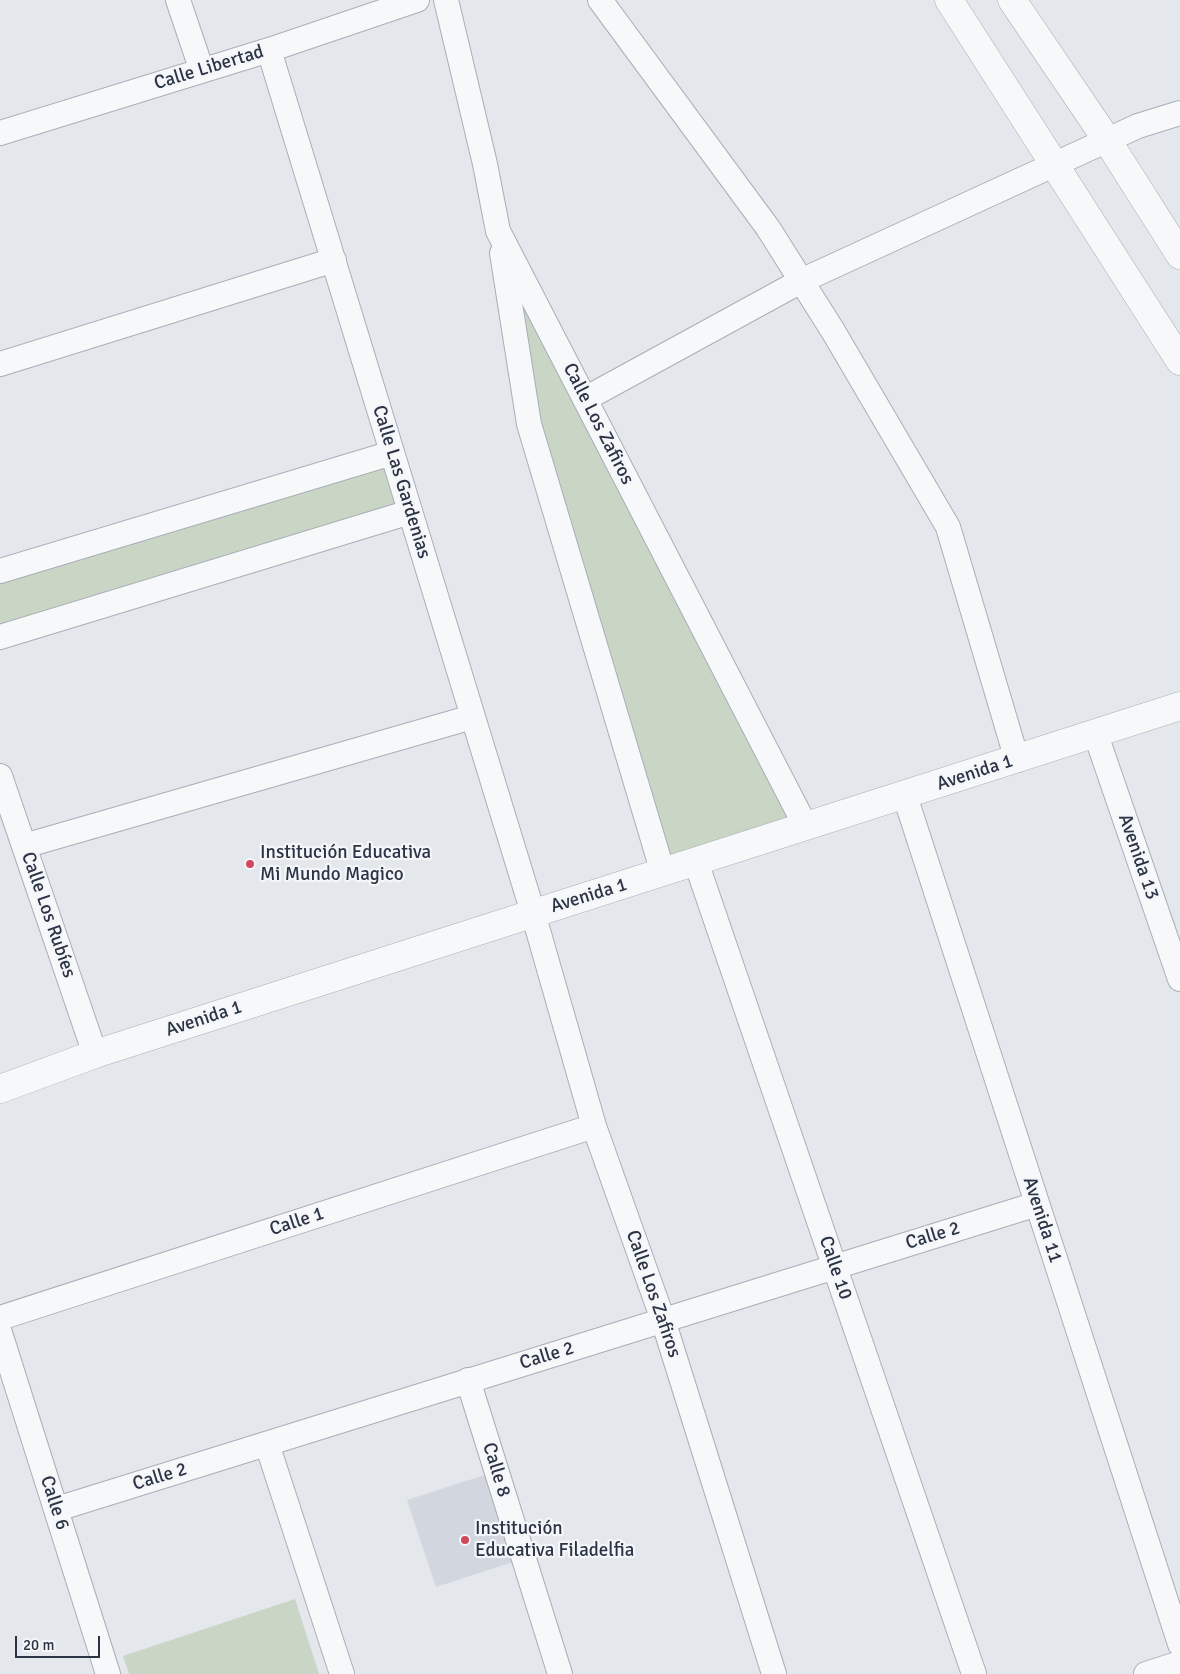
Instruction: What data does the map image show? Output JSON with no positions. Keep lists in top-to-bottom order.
{
  "streets": {
    "street": [
      "Calle Libertad",
      "Calle Los Zafiros",
      "Calle Las Gardenias",
      "Avenida 1",
      "Avenida 13",
      "Calle Los Rubíes",
      "Avenida 11",
      "Calle 1",
      "Calle 2",
      "Calle 10",
      "Calle 8",
      "Calle 6"
    ]
  },
  "crossings": [
    ["Calle Libertad", "Calle Las Gardenias"],
    ["Calle Los Zafiros", "Calle Las Gardenias"],
    ["Calle Los Zafiros", "Avenida 1"],
    ["Calle Los Zafiros", "Calle 1"],
    ["Calle Los Zafiros", "Calle 2"],
    ["Calle Las Gardenias", "Avenida 1"],
    ["Avenida 1", "Avenida 13"],
    ["Avenida 1", "Calle Los Rubíes"],
    ["Avenida 1", "Avenida 11"],
    ["Avenida 1", "Calle 10"],
    ["Avenida 11", "Calle 2"],
    ["Calle 2", "Calle 10"],
    ["Calle 2", "Calle 8"],
    ["Calle 2", "Calle 6"]
  ],
  "places": ["Institución Educativa Mi Mundo Magico", "Institución Educativa Filadelfia"],
  "scale_bar": "20 m"
}
